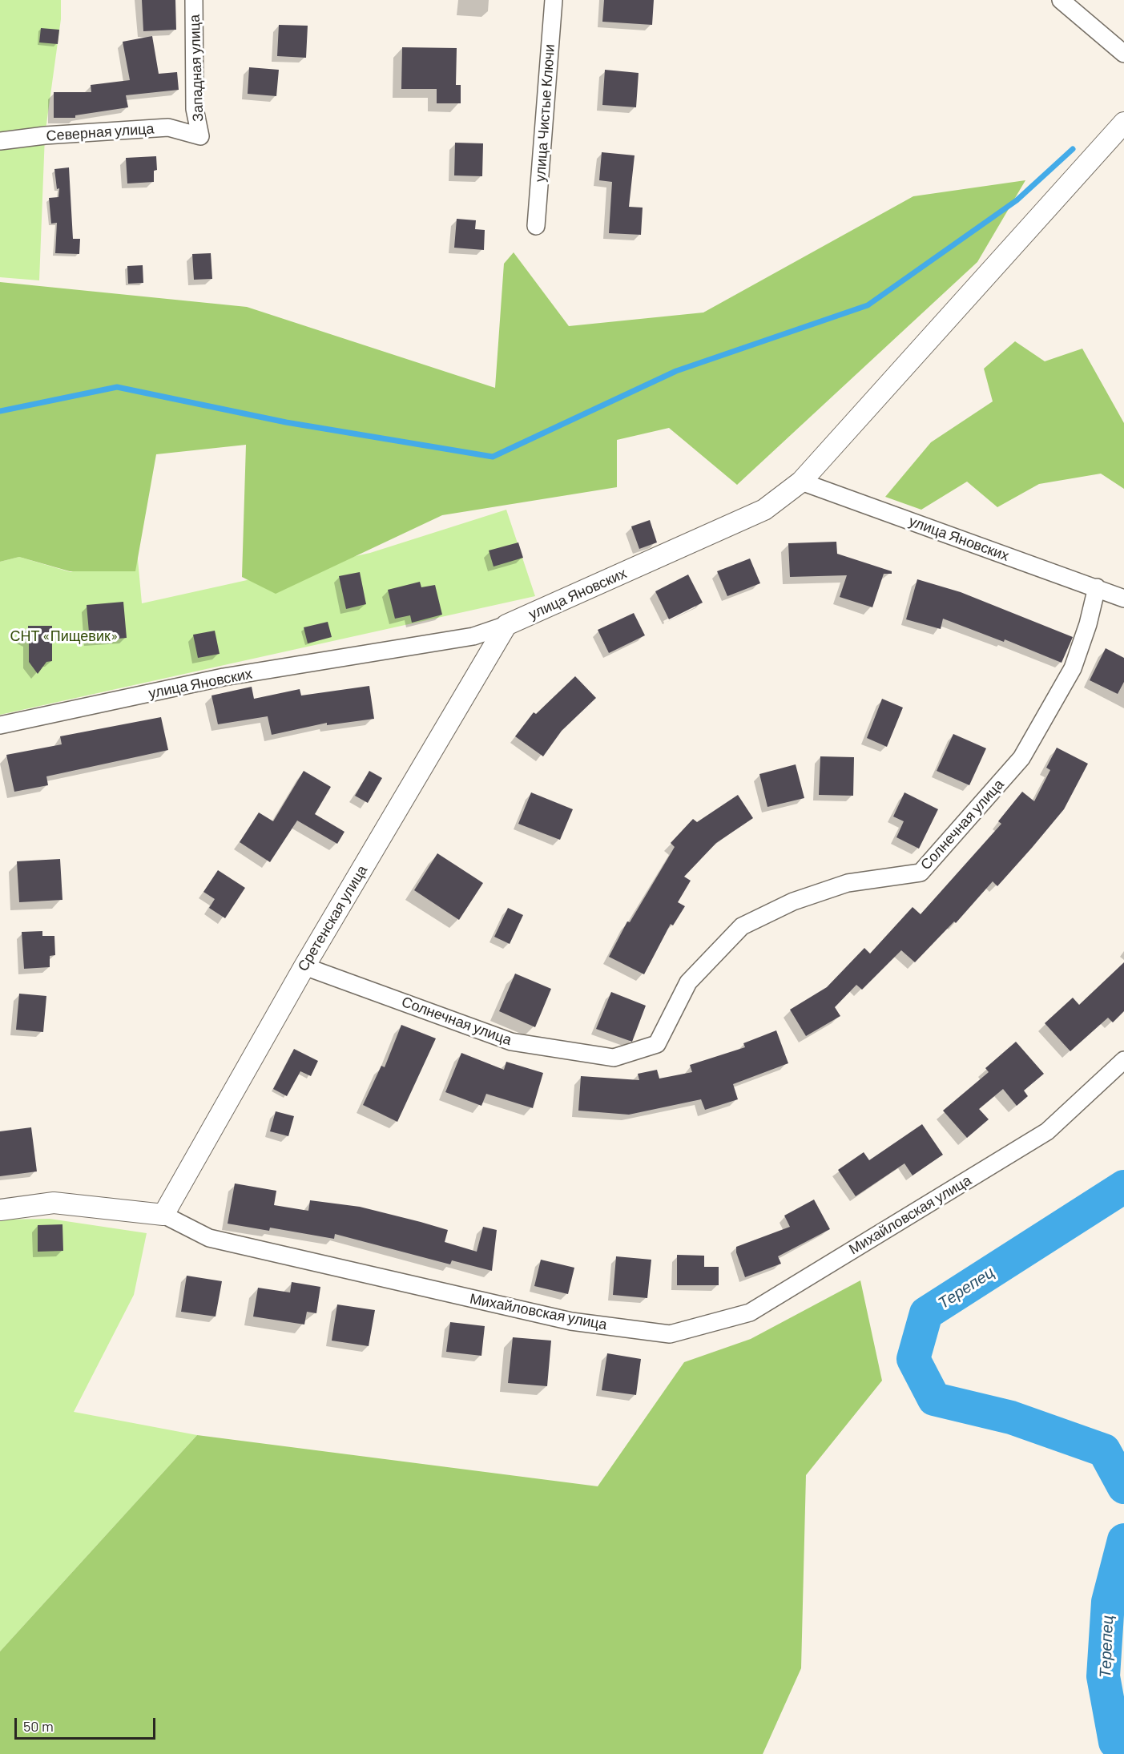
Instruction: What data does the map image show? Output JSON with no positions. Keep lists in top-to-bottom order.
{
  "streets": {
    "street": [
      "Западная улица",
      "улица Чистые Ключи",
      "Северная улица",
      "улица Яновских",
      "Солнечная улица",
      "Сретенская улица",
      "Михайловская улица"
    ]
  },
  "crossings": [
    ["Западная улица", "Северная улица"],
    ["улица Яновских", "Солнечная улица"],
    ["улица Яновских", "Сретенская улица"],
    ["Солнечная улица", "Сретенская улица"],
    ["Сретенская улица", "Михайловская улица"]
  ],
  "water": ["Терепец"],
  "parks": ["СНТ «Пищевик»"],
  "scale_bar": "50 m"
}
